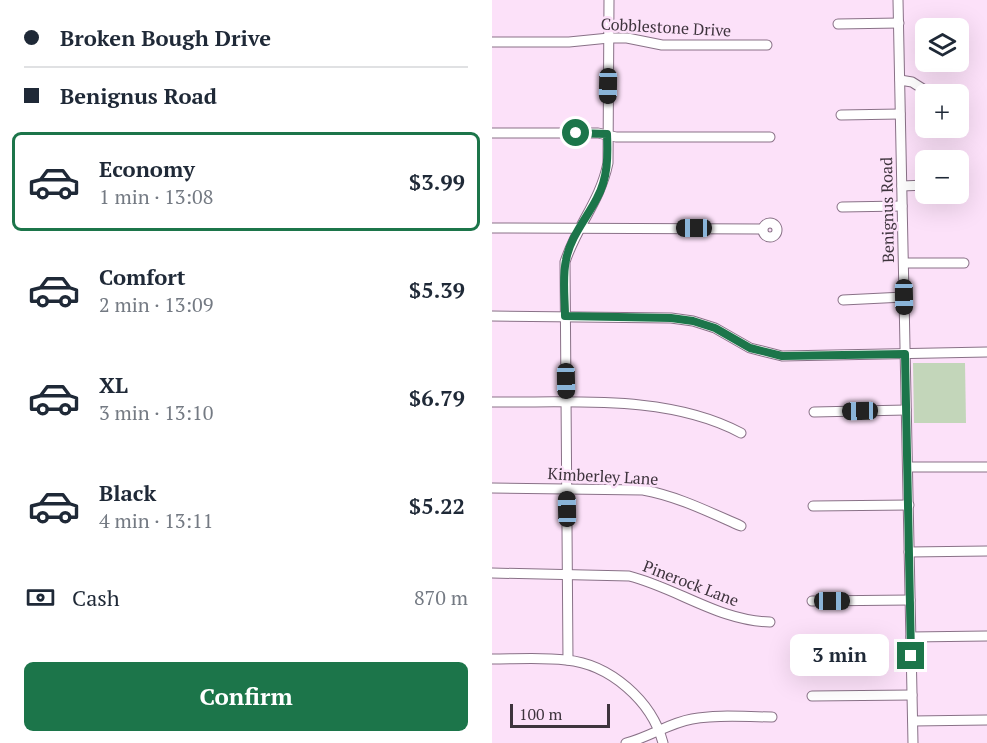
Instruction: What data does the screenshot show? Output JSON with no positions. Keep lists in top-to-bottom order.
{
  "streets": {
    "street": [
      "Cobblestone Drive",
      "Benignus Road",
      "Kimberley Lane",
      "Pinerock Lane"
    ]
  },
  "scale_bar": "100 m",
  "page": {
    "banner": ["Broken Bough Drive", "Benignus Road"],
    "map_buttons": ["+", "−"],
    "list": [
      {
        "name": "Economy",
        "note": "1 min · 13:08",
        "value": "$3.99"
      },
      {
        "name": "Comfort",
        "note": "2 min · 13:09",
        "value": "$5.39"
      },
      {
        "name": "XL",
        "note": "3 min · 13:10",
        "value": "$6.79"
      },
      {
        "name": "Black",
        "note": "4 min · 13:11",
        "value": "$5.22"
      }
    ],
    "pay": ["Cash", "870 m"],
    "bubble": "3 min",
    "buttons": "Confirm",
    "scale": "100 m"
  }
}
